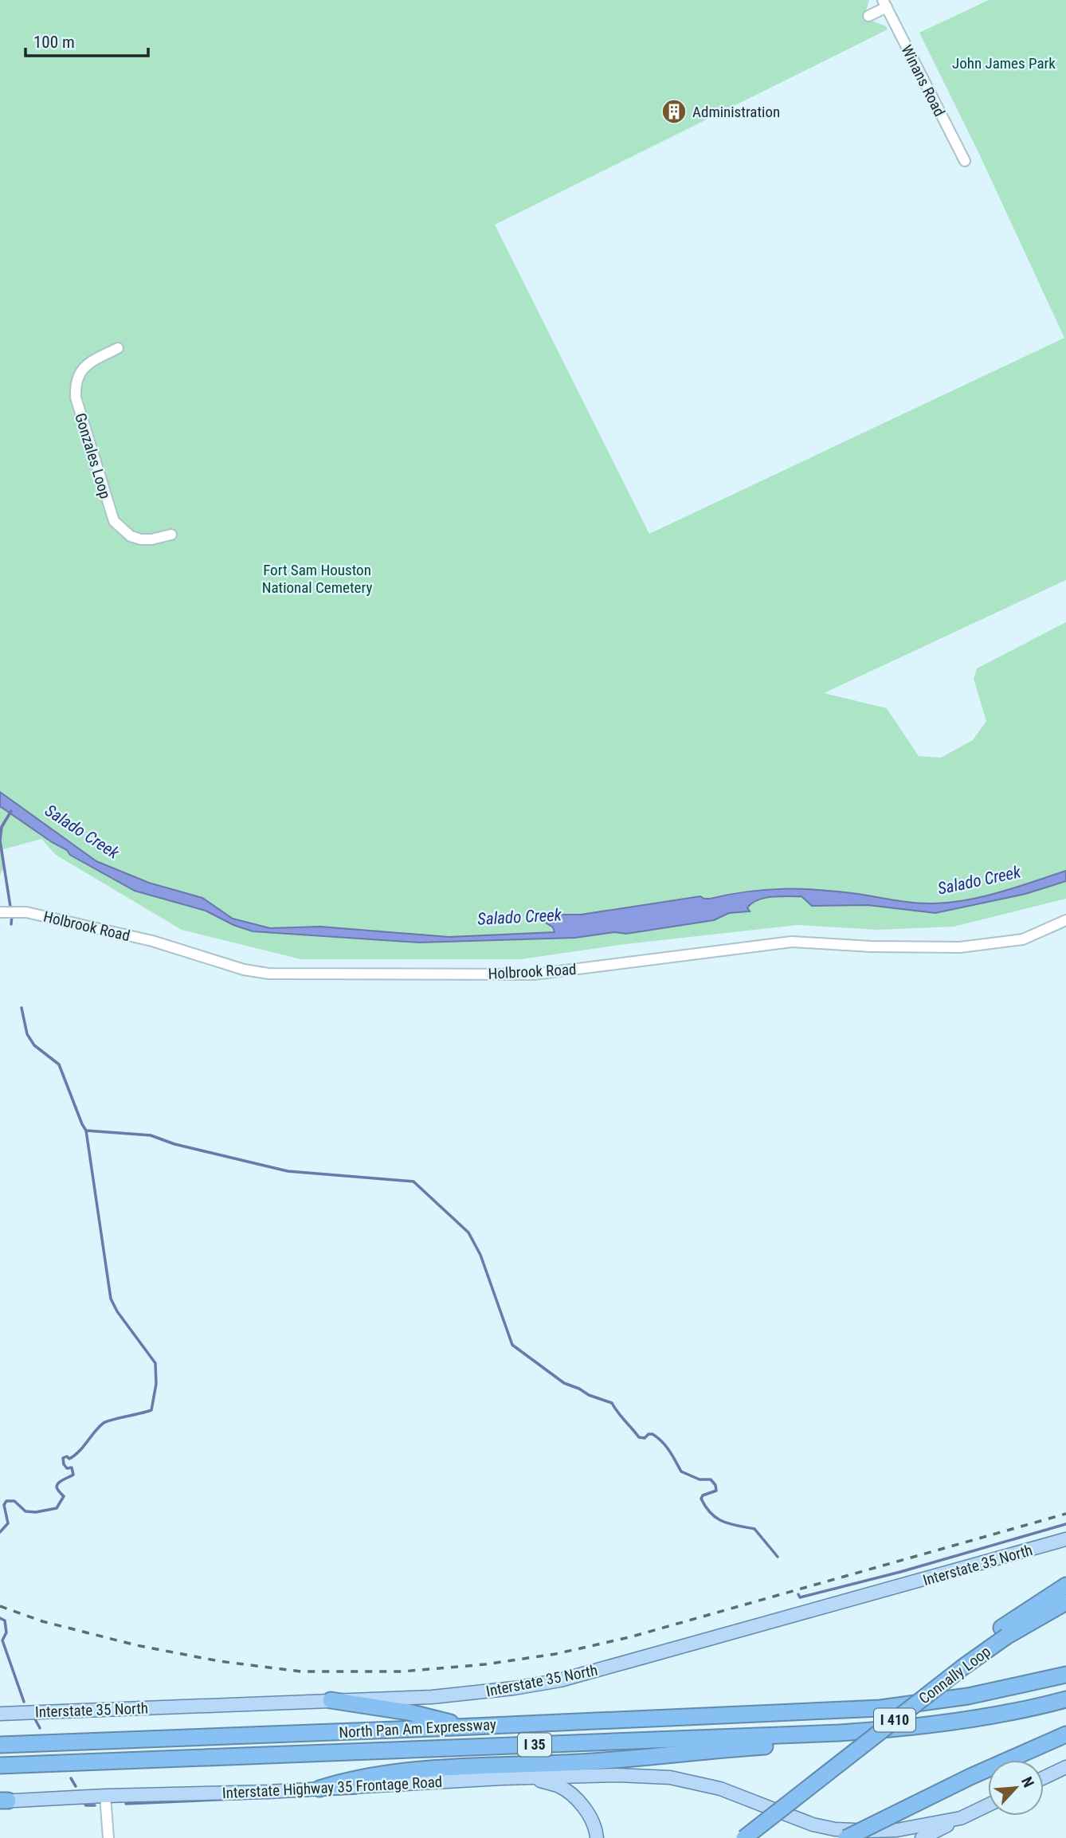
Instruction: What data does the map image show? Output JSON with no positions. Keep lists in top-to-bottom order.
{
  "streets": {
    "highway": [
      "Connally Loop",
      "I 410",
      "North Pan Am Expressway",
      "I 35"
    ],
    "main road": ["Interstate 35 North", "Interstate Highway 35 Frontage Road"],
    "street": ["Winans Road", "Gonzales Loop", "Holbrook Road"]
  },
  "water": ["Salado Creek"],
  "parks": ["John James Park", "Fort Sam Houston National Cemetery"],
  "places": {
    "building": ["Administration"]
  },
  "scale_bar": "100 m",
  "north": "top right"
}
